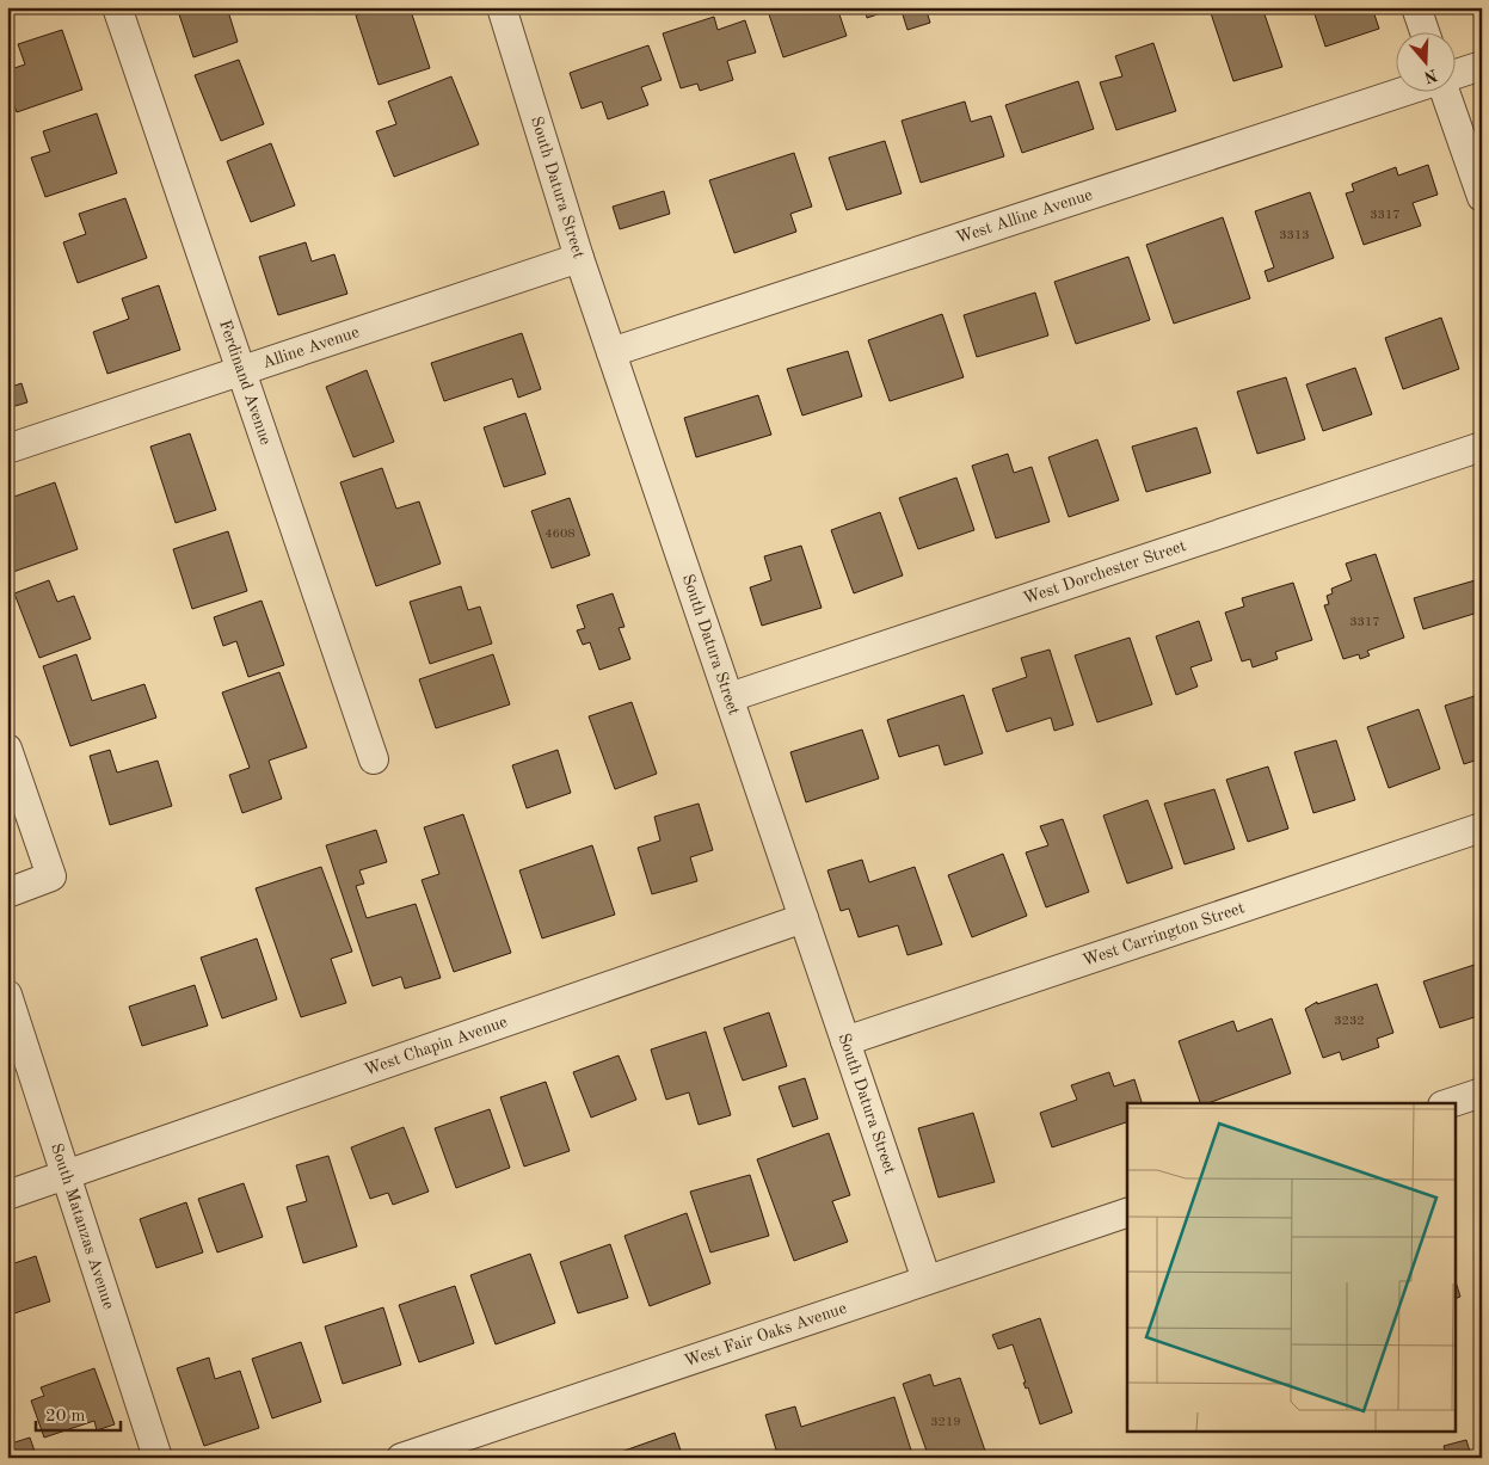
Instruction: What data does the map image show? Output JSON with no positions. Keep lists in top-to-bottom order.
{
  "streets": {
    "street": [
      "South Datura Street",
      "West Alline Avenue",
      "Alline Avenue",
      "Ferdinand Avenue",
      "West Dorchester Street",
      "West Carrington Street",
      "West Chapin Avenue",
      "South Matanzas Avenue",
      "West Fair Oaks Avenue"
    ]
  },
  "crossings": [
    ["South Datura Street", "West Alline Avenue"],
    ["South Datura Street", "Alline Avenue"],
    ["South Datura Street", "West Dorchester Street"],
    ["South Datura Street", "West Carrington Street"],
    ["South Datura Street", "West Chapin Avenue"],
    ["South Datura Street", "West Fair Oaks Avenue"],
    ["Alline Avenue", "Ferdinand Avenue"],
    ["West Chapin Avenue", "South Matanzas Avenue"]
  ],
  "house_numbers": [
    "3317",
    "3313",
    "4608",
    "3317",
    "3232",
    "3219"
  ],
  "scale_bar": "20 m",
  "north": "bottom"
}
